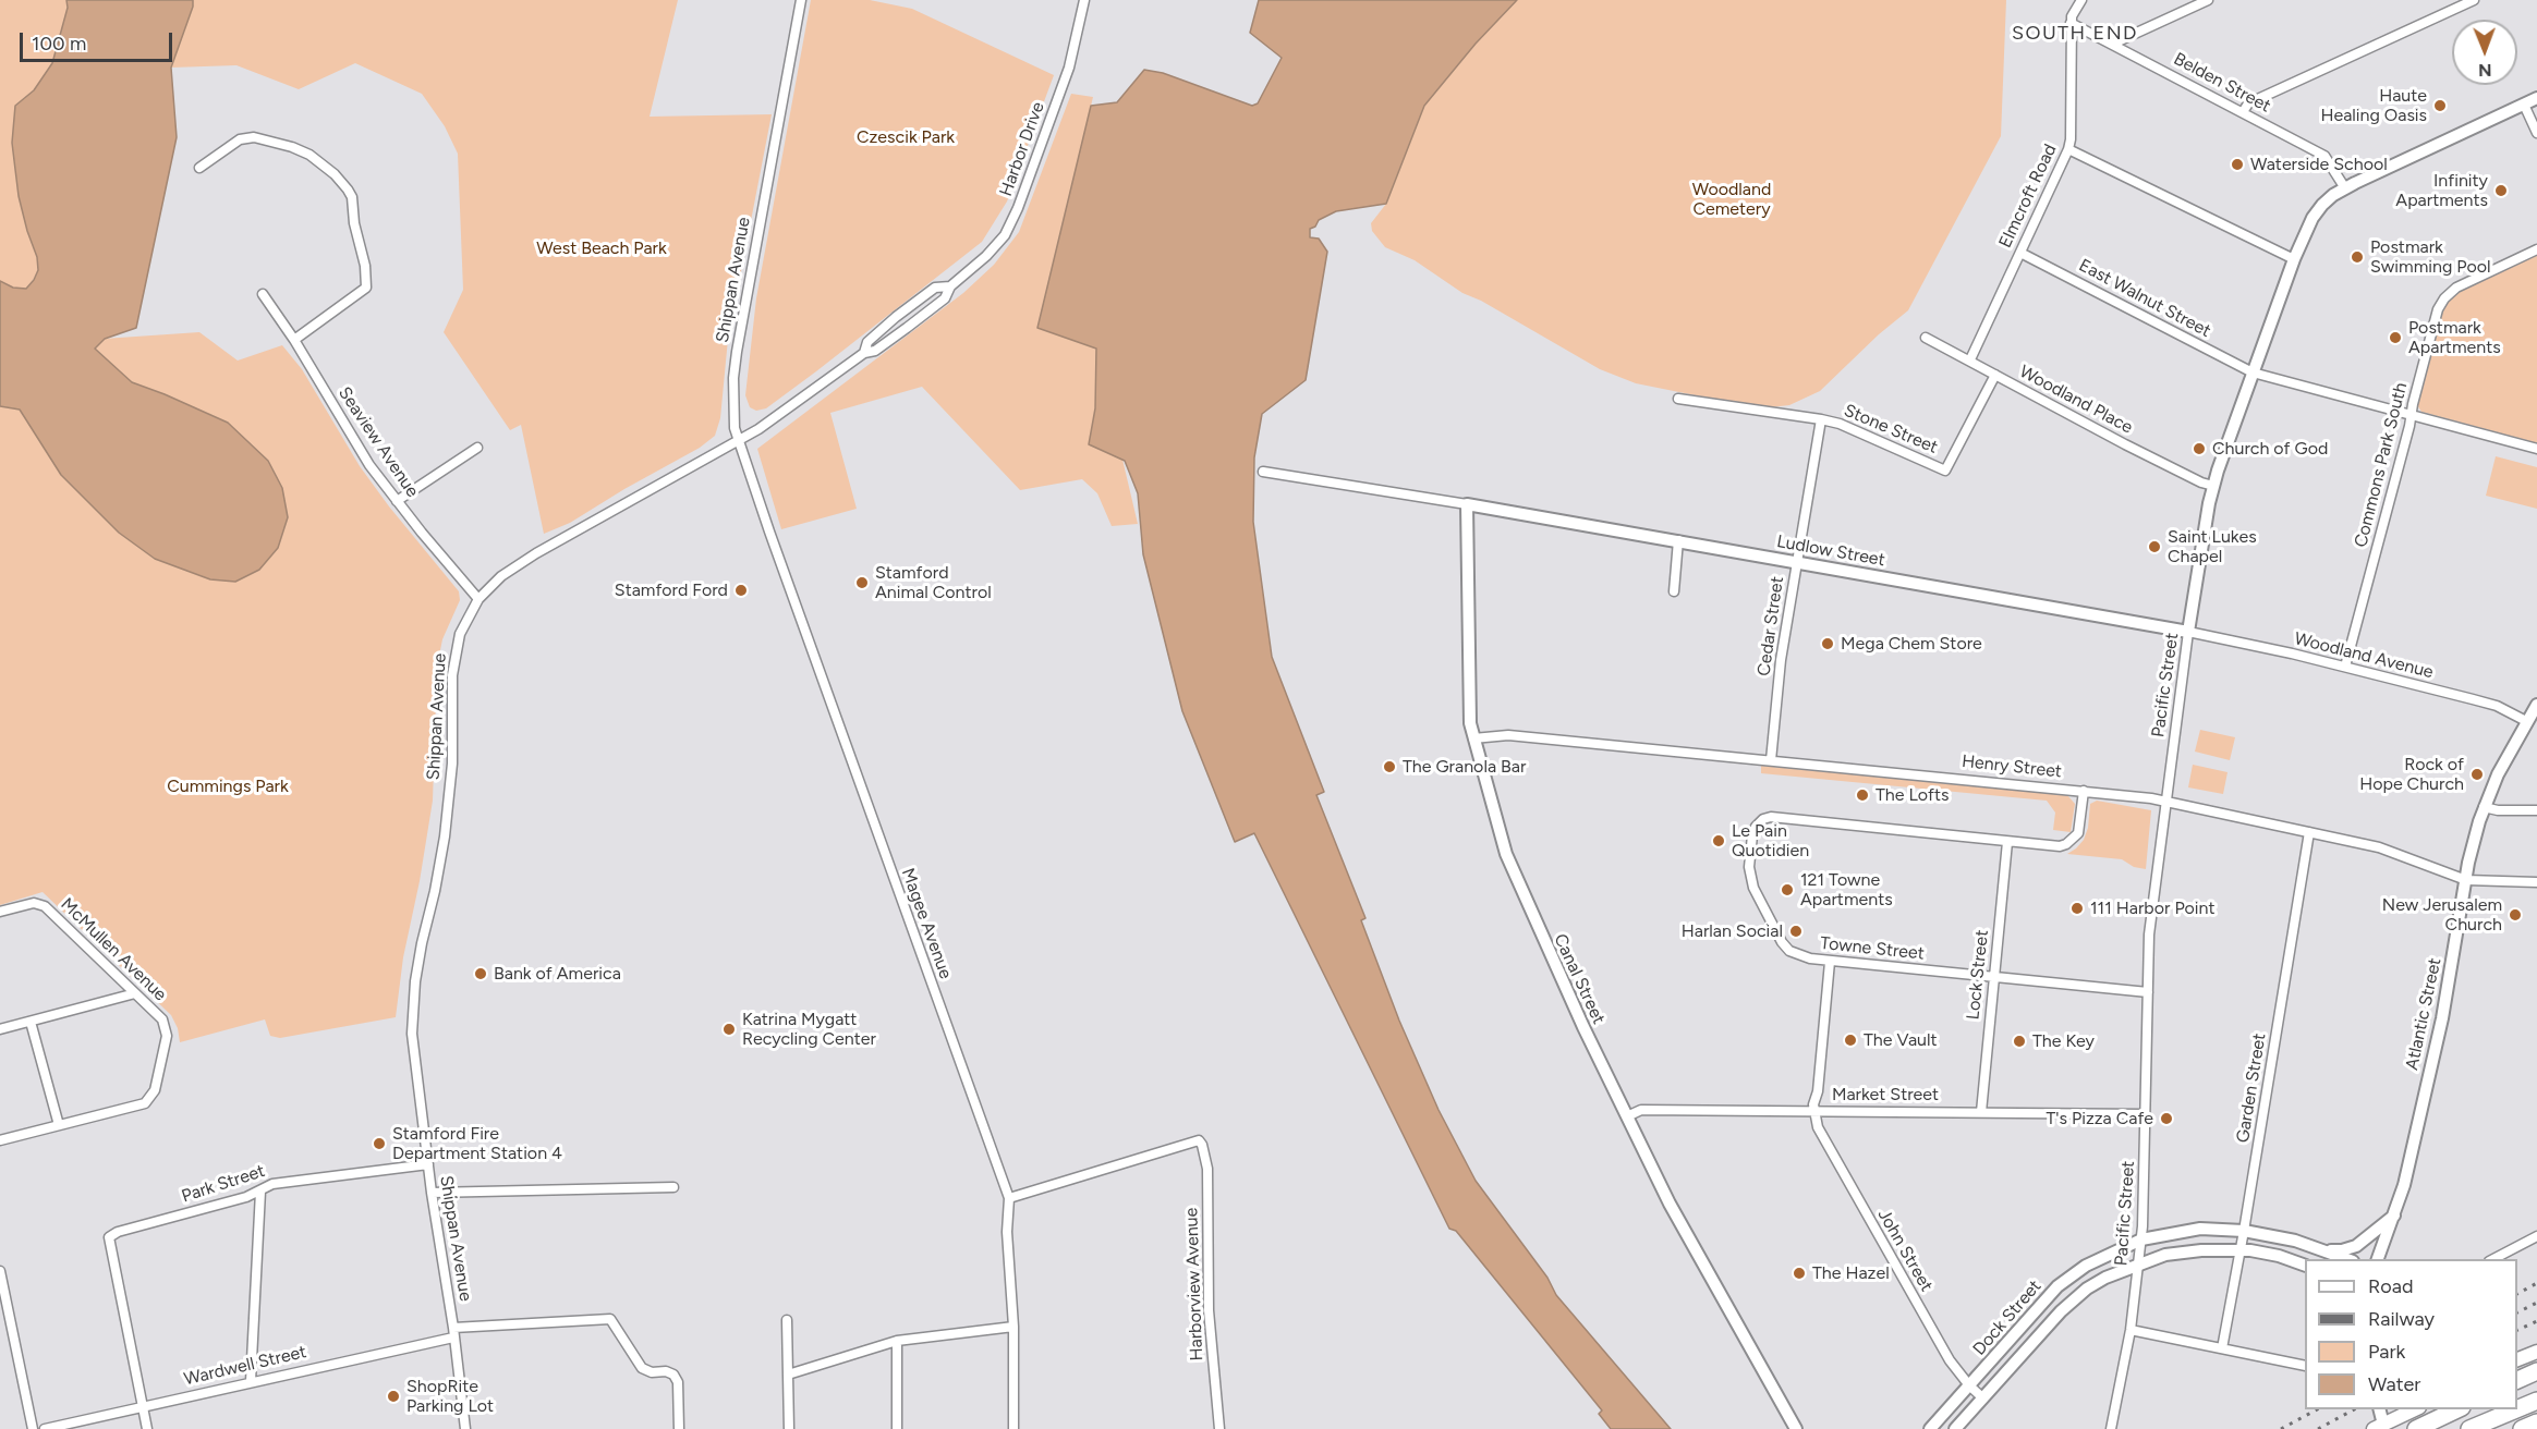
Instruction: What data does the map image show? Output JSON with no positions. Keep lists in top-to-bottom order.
{
  "streets": {
    "street": [
      "Belden Street",
      "Harbor Drive",
      "Elmcroft Road",
      "Shippan Avenue",
      "East Walnut Street",
      "Woodland Place",
      "Stone Street",
      "Seaview Avenue",
      "Commons Park South",
      "Ludlow Street",
      "Cedar Street",
      "Woodland Avenue",
      "Pacific Street",
      "Henry Street",
      "Magee Avenue",
      "Towne Street",
      "McMullen Avenue",
      "Lock Street",
      "Canal Street",
      "Atlantic Street",
      "Garden Street",
      "Market Street",
      "Park Street",
      "John Street",
      "Harborview Avenue",
      "Dock Street",
      "Wardwell Street"
    ]
  },
  "crossings": [
    ["Belden Street", "Elmcroft Road"],
    ["Belden Street", "Pacific Street"],
    ["Harbor Drive", "Shippan Avenue"],
    ["Harbor Drive", "Magee Avenue"],
    ["Elmcroft Road", "East Walnut Street"],
    ["Elmcroft Road", "Woodland Place"],
    ["Shippan Avenue", "Seaview Avenue"],
    ["Shippan Avenue", "Magee Avenue"],
    ["Shippan Avenue", "Park Street"],
    ["Shippan Avenue", "Wardwell Street"],
    ["East Walnut Street", "Commons Park South"],
    ["East Walnut Street", "Pacific Street"],
    ["Woodland Place", "Stone Street"],
    ["Woodland Place", "Pacific Street"],
    ["Stone Street", "Cedar Street"],
    ["Commons Park South", "Woodland Avenue"],
    ["Ludlow Street", "Cedar Street"],
    ["Ludlow Street", "Woodland Avenue"],
    ["Ludlow Street", "Pacific Street"],
    ["Ludlow Street", "Canal Street"],
    ["Cedar Street", "Henry Street"],
    ["Woodland Avenue", "Pacific Street"],
    ["Woodland Avenue", "Atlantic Street"],
    ["Pacific Street", "Henry Street"],
    ["Pacific Street", "Towne Street"],
    ["Pacific Street", "Market Street"],
    ["Pacific Street", "Dock Street"],
    ["Henry Street", "Towne Street"],
    ["Henry Street", "Canal Street"],
    ["Henry Street", "Atlantic Street"],
    ["Henry Street", "Garden Street"],
    ["Magee Avenue", "Harborview Avenue"],
    ["Towne Street", "Lock Street"],
    ["Lock Street", "Market Street"],
    ["Canal Street", "Market Street"],
    ["Garden Street", "Dock Street"],
    ["Market Street", "John Street"],
    ["Park Street", "Wardwell Street"],
    ["John Street", "Dock Street"]
  ],
  "districts": ["SOUTH END"],
  "parks": [
    "Czescik Park",
    "Woodland Cemetery",
    "West Beach Park",
    "Cummings Park"
  ],
  "places": [
    "Haute Healing Oasis",
    "Waterside School",
    "Infinity Apartments",
    "Postmark Swimming Pool",
    "Postmark Apartments",
    "Church of God",
    "Saint Lukes Chapel",
    "Stamford Animal Control",
    "Stamford Ford",
    "Mega Chem Store",
    "The Granola Bar",
    "Rock of Hope Church",
    "The Lofts",
    "Le Pain Quotidien",
    "121 Towne Apartments",
    "111 Harbor Point",
    "New Jerusalem Church",
    "Harlan Social",
    "Bank of America",
    "Katrina Mygatt Recycling Center",
    "The Vault",
    "The Key",
    "T's Pizza Cafe",
    "Stamford Fire Department Station 4",
    "The Hazel",
    "ShopRite Parking Lot"
  ],
  "legend": [
    "Road",
    "Railway",
    "Park",
    "Water"
  ],
  "scale_bar": "100 m",
  "north": "bottom"
}
